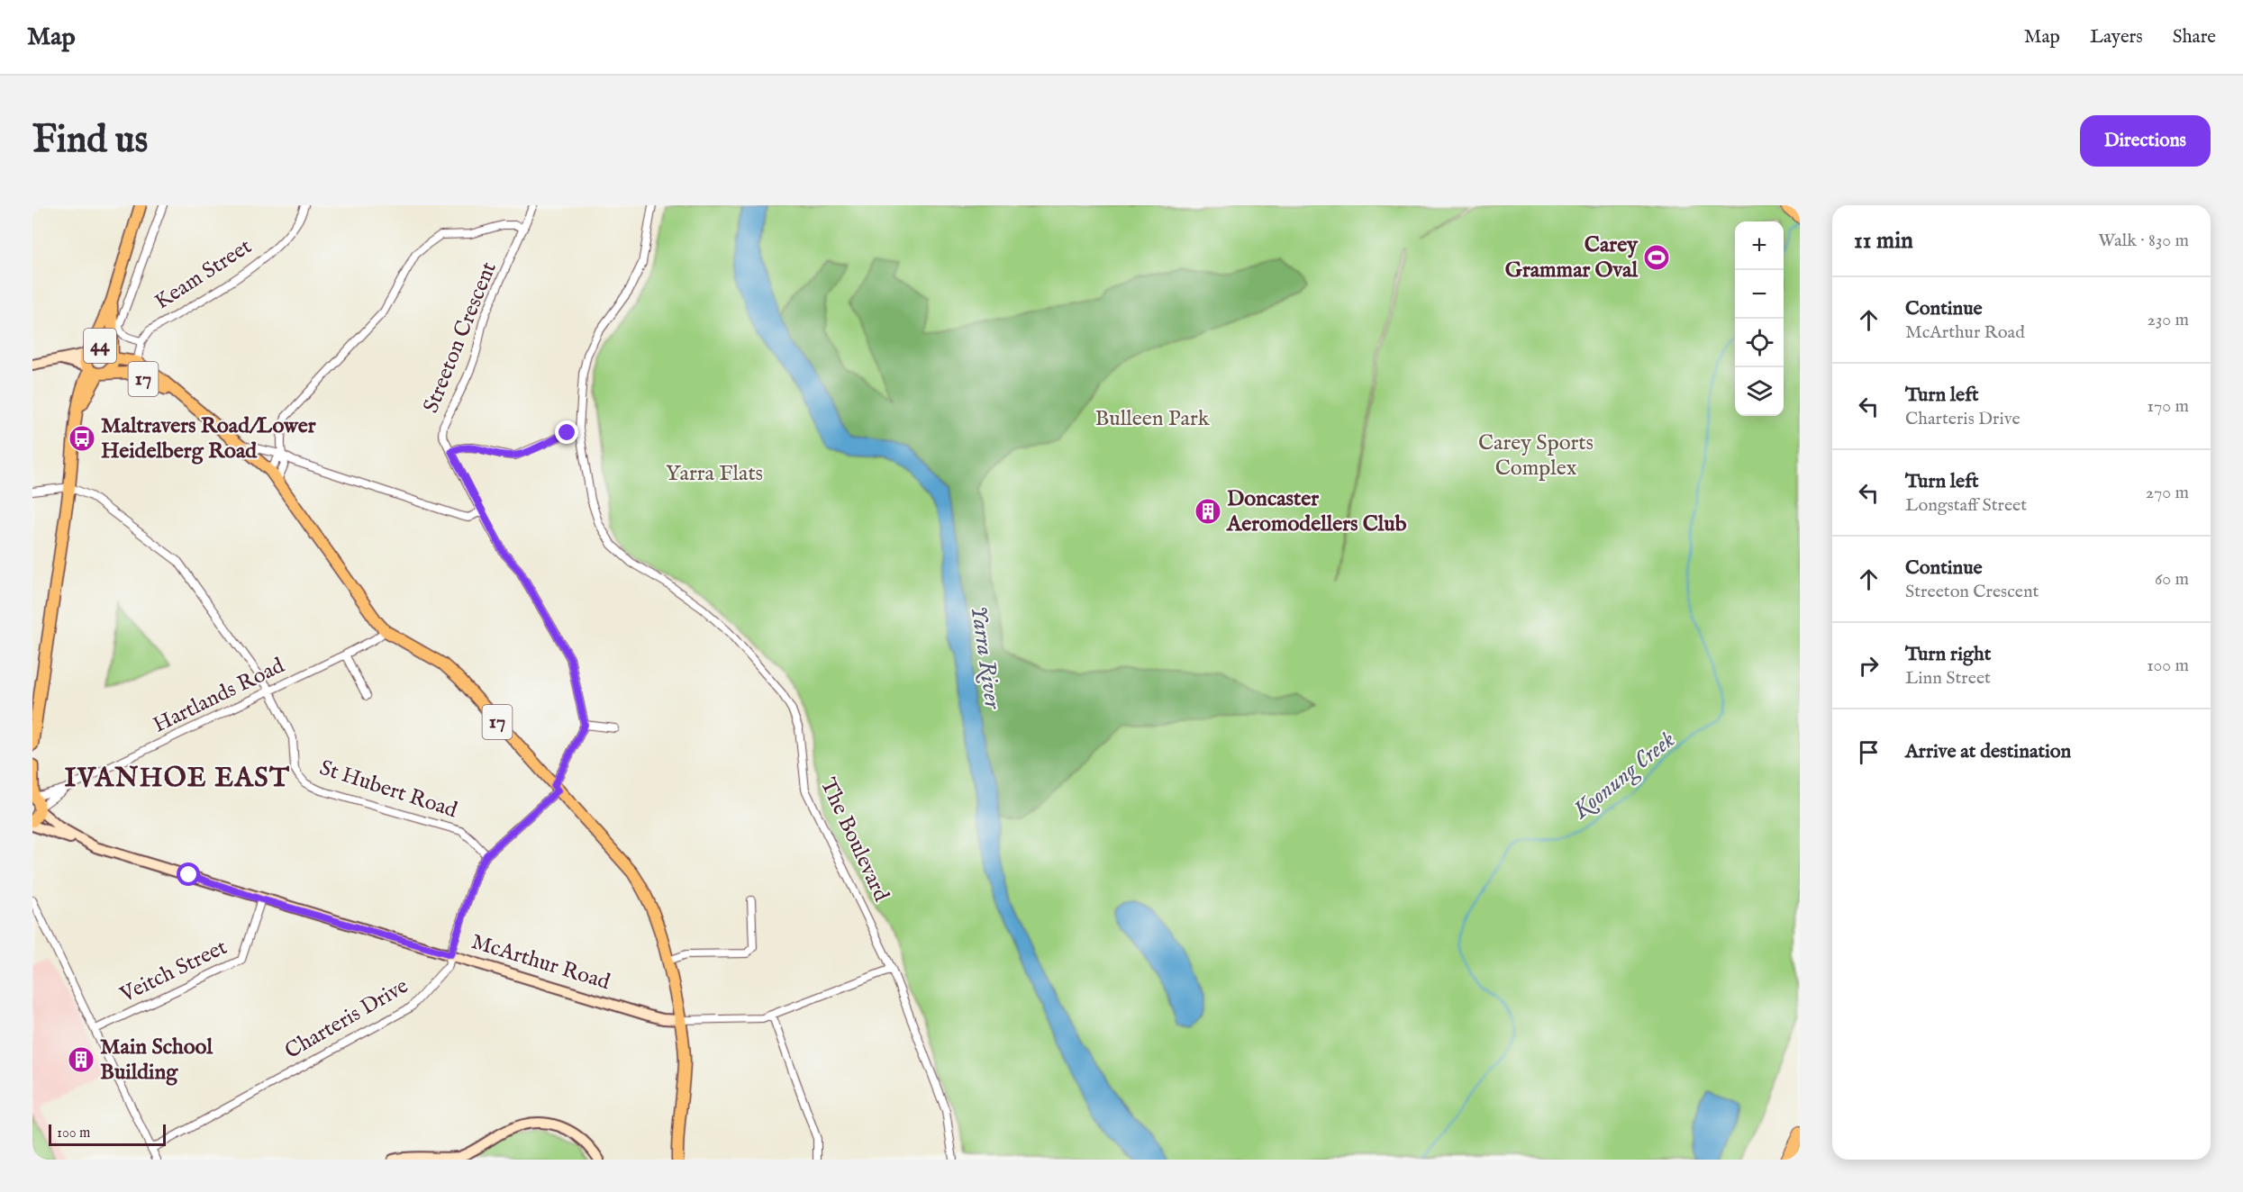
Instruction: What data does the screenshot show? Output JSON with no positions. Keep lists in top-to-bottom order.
{
  "streets": {
    "main road": ["44", "17"],
    "street": [
      "Keam Street",
      "Streeton Crescent",
      "Hartlands Road",
      "St Hubert Road",
      "The Boulevard",
      "McArthur Road",
      "Veitch Street",
      "Charteris Drive"
    ]
  },
  "crossings": [
    ["44", "17"],
    ["44", "St Hubert Road"],
    ["17", "Hartlands Road"],
    ["17", "McArthur Road"],
    ["17", "Charteris Drive"],
    ["Hartlands Road", "St Hubert Road"],
    ["Hartlands Road", "McArthur Road"],
    ["St Hubert Road", "Charteris Drive"],
    ["The Boulevard", "McArthur Road"],
    ["McArthur Road", "Veitch Street"],
    ["McArthur Road", "Charteris Drive"]
  ],
  "districts": ["IVANHOE EAST"],
  "water": ["Yarra River", "Koonung Creek"],
  "parks": ["Bulleen Park", "Carey Sports Complex", "Yarra Flats"],
  "places": {
    "sports": ["Carey Grammar Oval"],
    "bus stop": ["Maltravers Road/Lower Heidelberg Road"],
    "building": ["Doncaster Aeromodellers Club", "Main School Building"]
  },
  "scale_bar": "100 m",
  "page": {
    "header": "Map",
    "nav": ["Map", "Layers", "Share"],
    "buttons": "Directions",
    "title": "Find us",
    "heading": ["11 min", "Walk · 830 m"],
    "map_buttons": ["+", "−"],
    "list": [
      ["Continue", "McArthur Road", "230 m"],
      ["Turn left", "Charteris Drive", "170 m"],
      ["Turn left", "Longstaff Street", "270 m"],
      ["Continue", "Streeton Crescent", "60 m"],
      ["Turn right", "Linn Street", "100 m"],
      "Arrive at destination"
    ],
    "scale": "100 m"
  }
}
